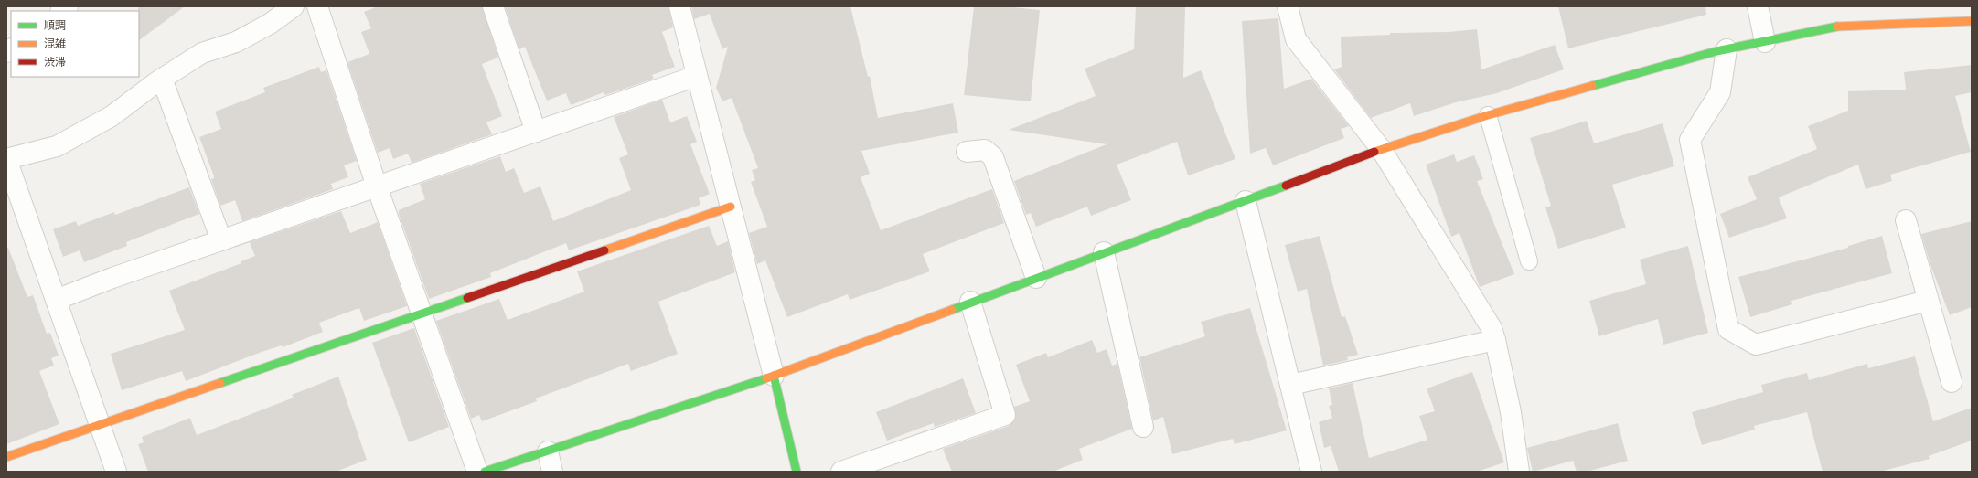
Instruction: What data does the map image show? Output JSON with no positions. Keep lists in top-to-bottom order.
{
  "legend": ["順調", "混雑", "渋滞"]
}
